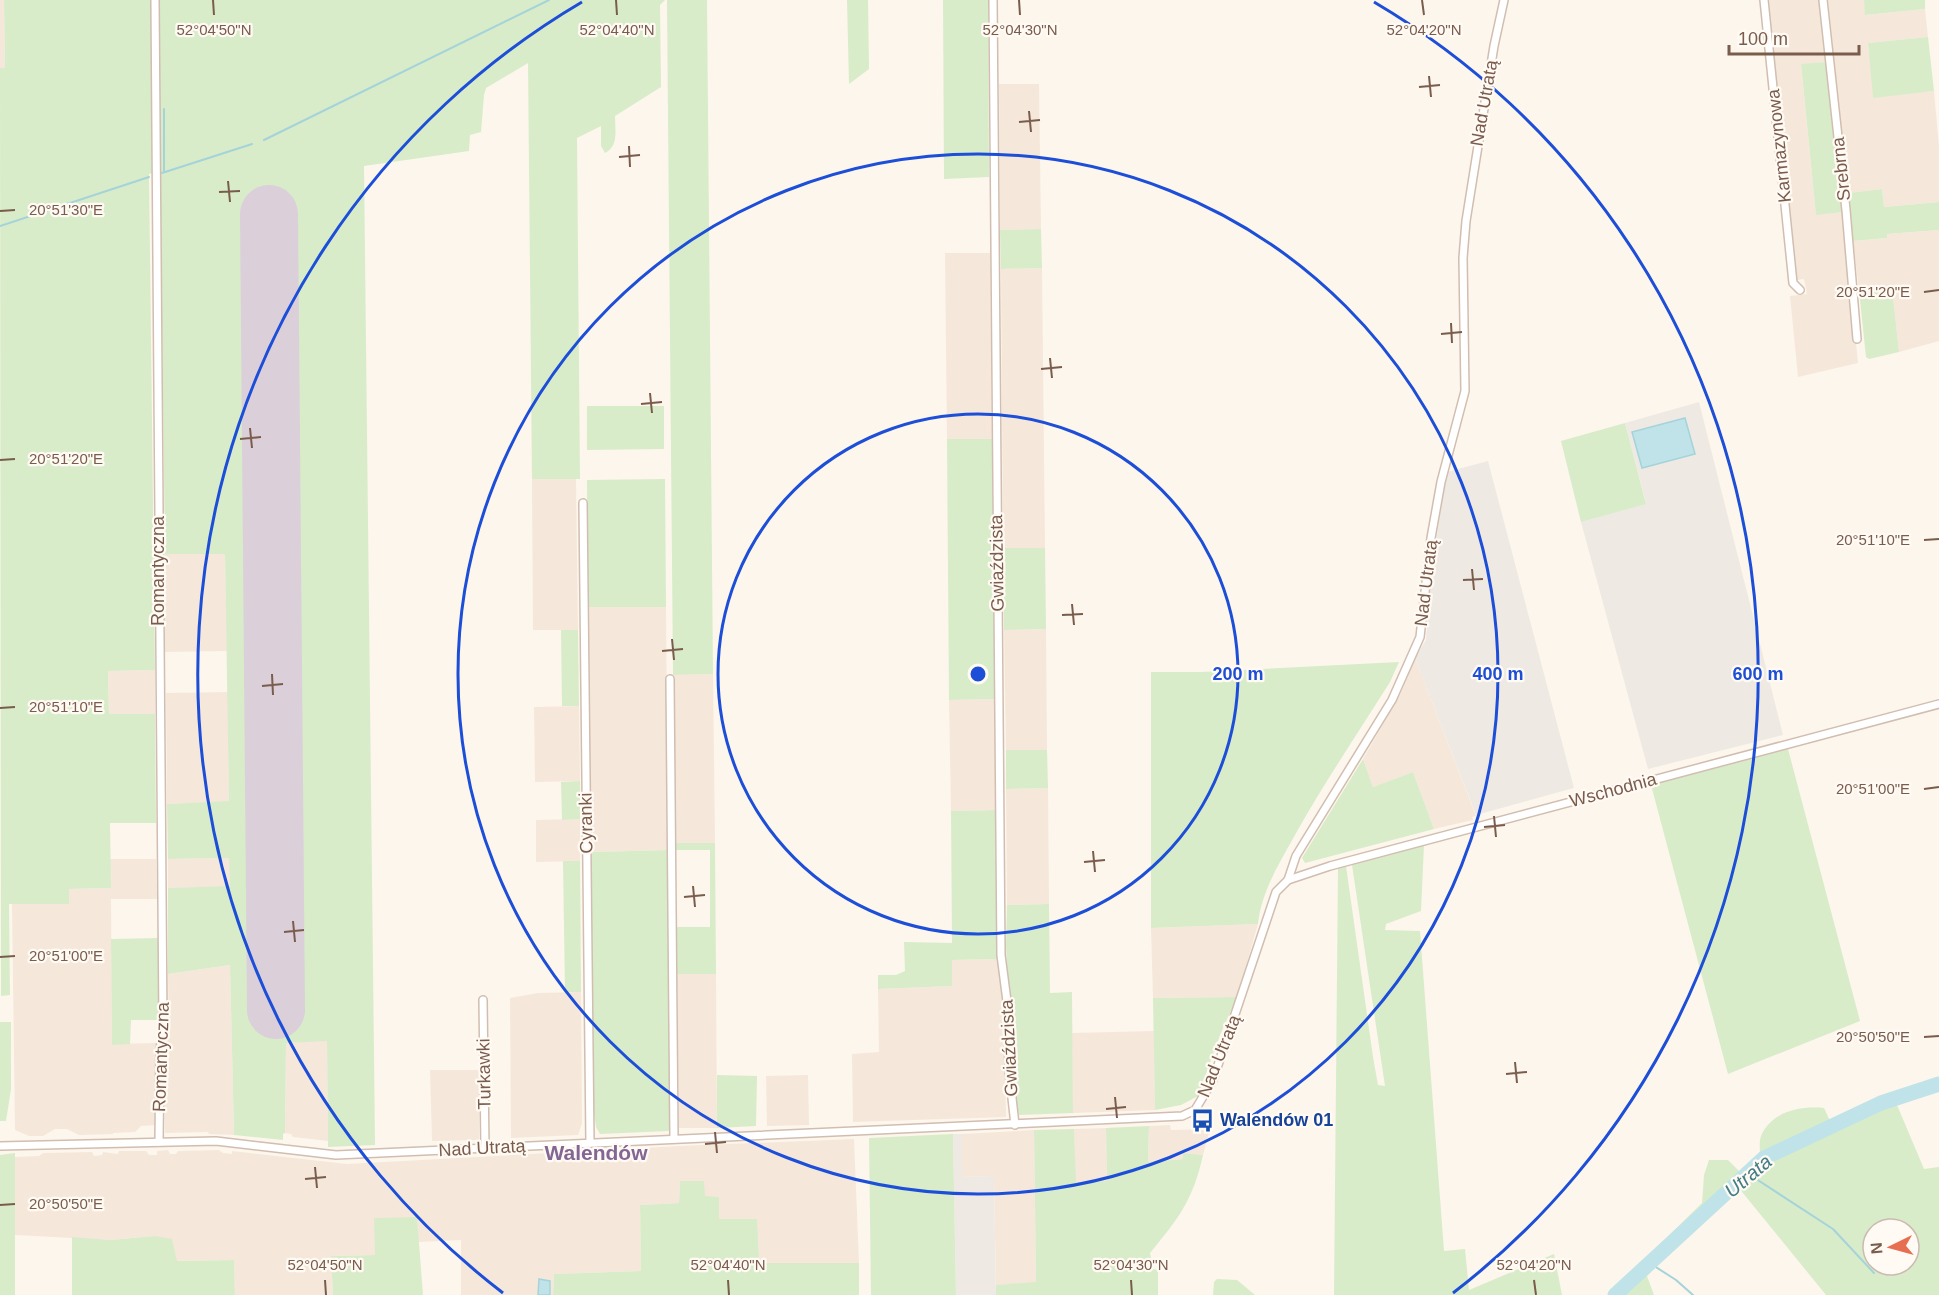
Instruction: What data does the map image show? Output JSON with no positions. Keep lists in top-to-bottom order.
{
  "streets": {
    "street": [
      "Nad Utratą",
      "Karmazynowa",
      "Srebrna",
      "Gwiaździsta",
      "Romantyczna",
      "Wschodnia",
      "Cyranki",
      "Turkawki"
    ]
  },
  "crossings": [
    ["Nad Utratą", "Gwiaździsta"],
    ["Nad Utratą", "Romantyczna"],
    ["Nad Utratą", "Wschodnia"],
    ["Nad Utratą", "Cyranki"],
    ["Nad Utratą", "Turkawki"]
  ],
  "districts": ["Walendów"],
  "water": ["Utrata"],
  "places": {
    "bus stop": ["Walendów 01"]
  },
  "scale_bar": "100 m",
  "north": "left",
  "coordinates": [
    "52°04'50\"N",
    "52°04'40\"N",
    "52°04'30\"N",
    "52°04'20\"N",
    "20°51'30\"E",
    "20°51'20\"E",
    "20°51'10\"E",
    "20°51'00\"E",
    "20°50'50\"E"
  ],
  "rings": ["200 m", "400 m", "600 m"]
}
